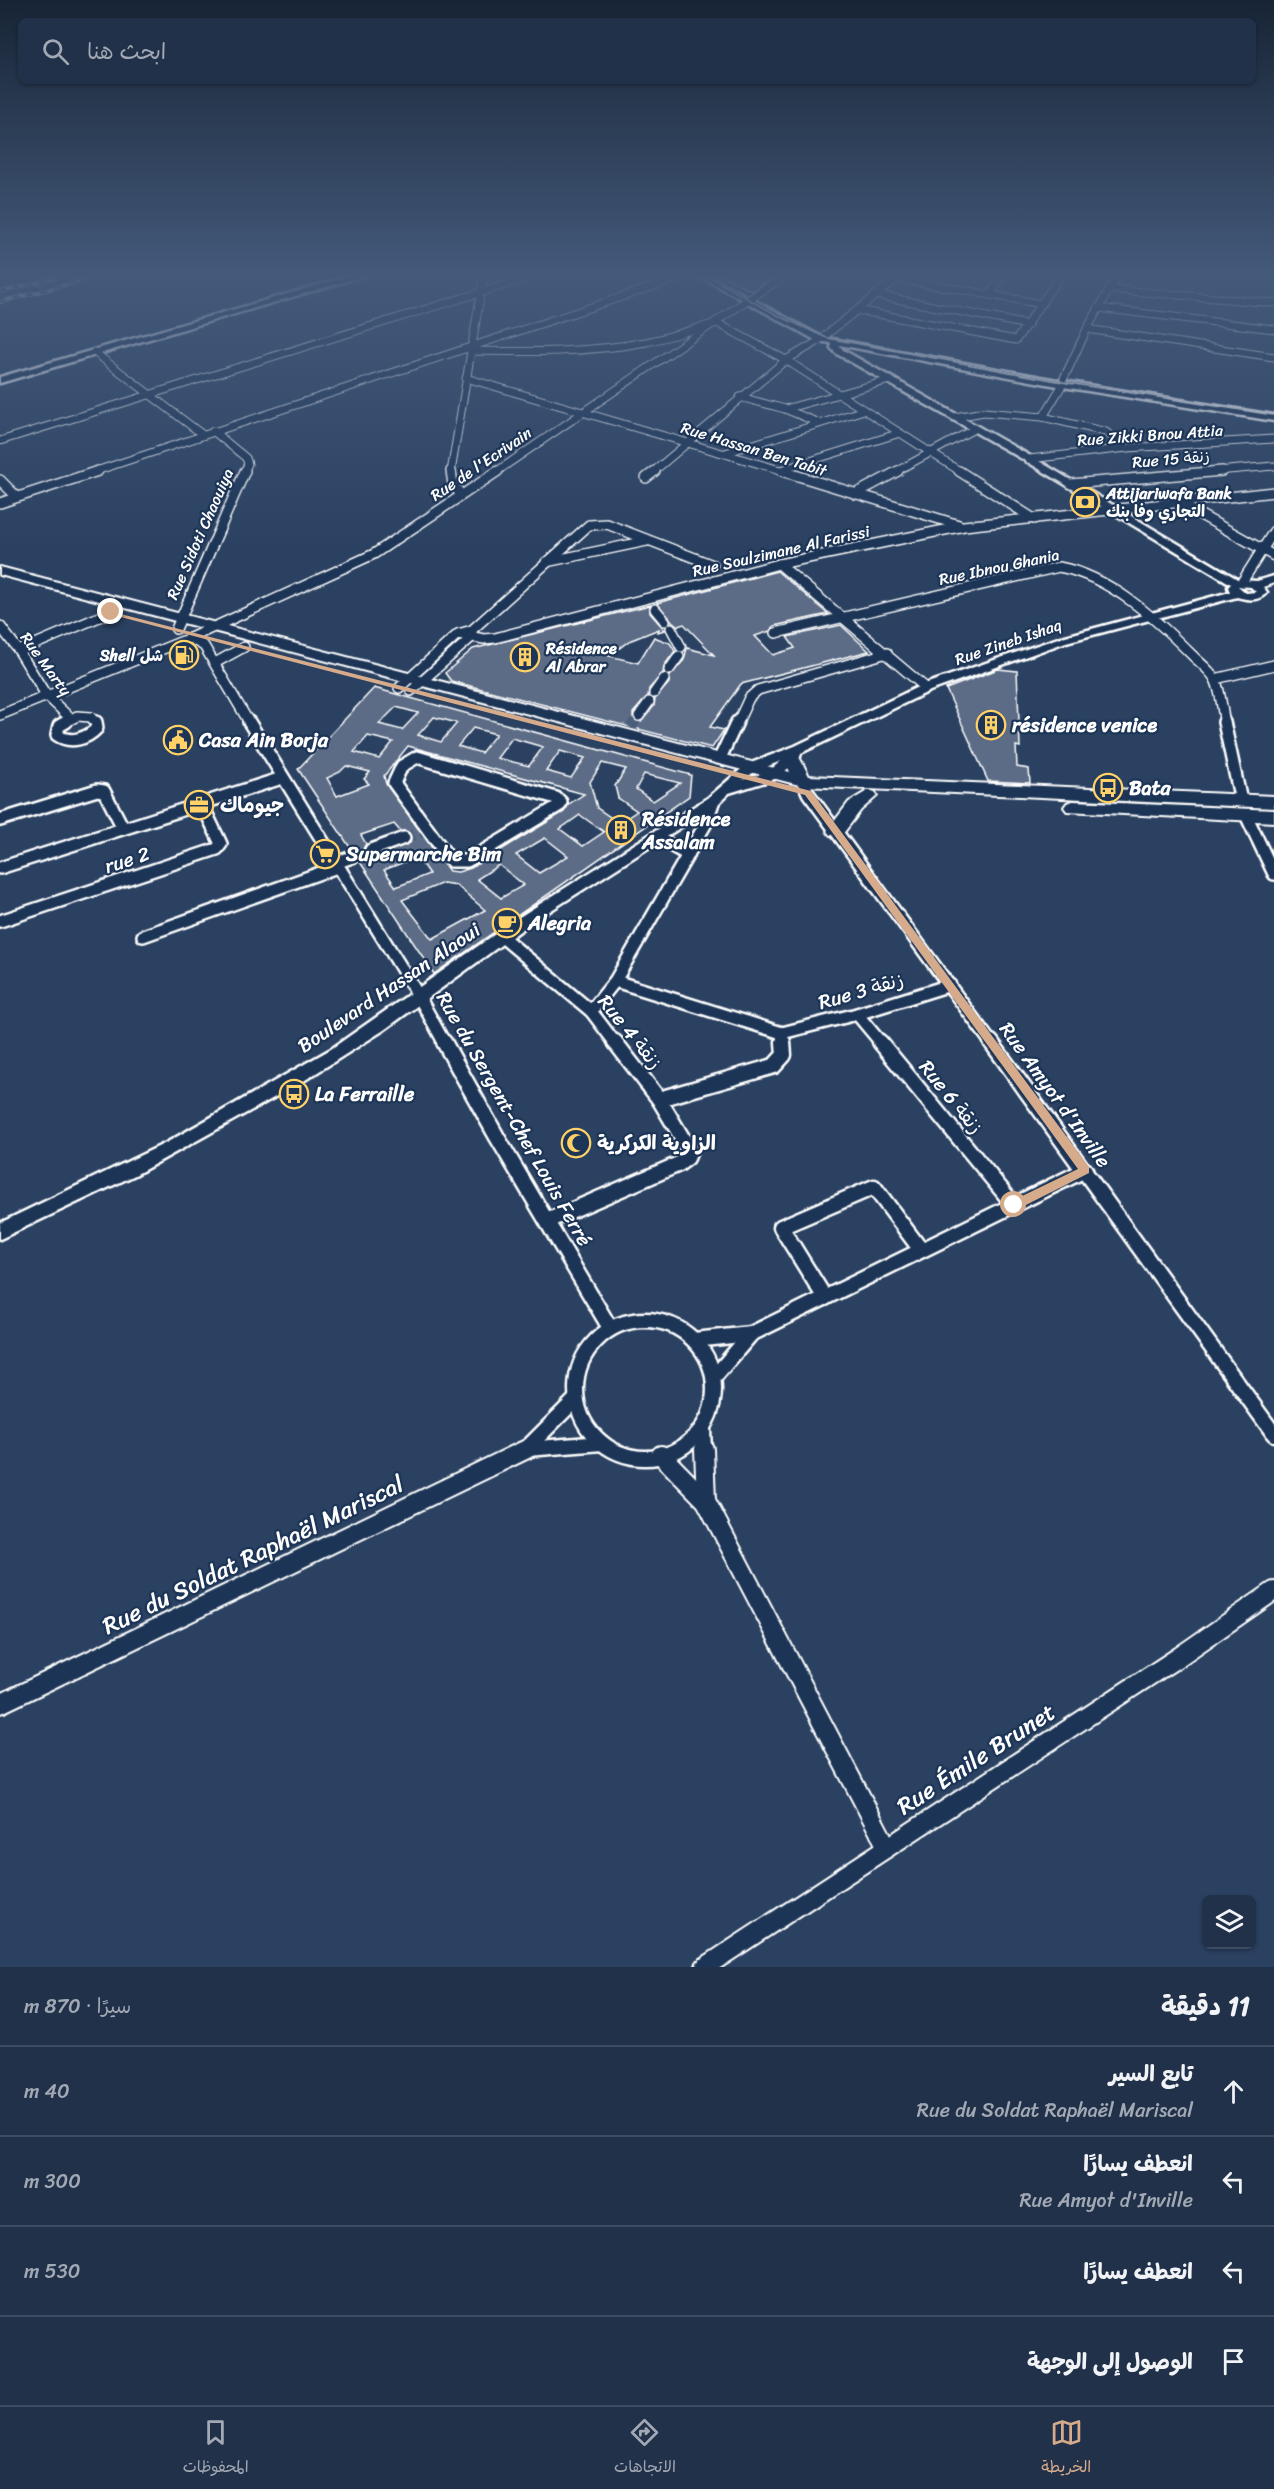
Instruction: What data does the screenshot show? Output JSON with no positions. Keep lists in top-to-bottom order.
{
  "streets": {
    "street": [
      "Rue Zikki Bnou Attia",
      "Rue Hassan Ben Tabit",
      "Rue 15 زنقة",
      "Rue de l'Ecrivain",
      "Rue Sidoti Chaouiya",
      "Rue Soulzimane Al Farissi",
      "Rue Ibnou Ghania",
      "Rue Zineb Ishaq",
      "Rue Marty",
      "rue 2",
      "Boulevard Hassan Alaoui",
      "Rue 3 زنقة",
      "Rue 4 زنقة",
      "Rue Amyot d'Inville",
      "Rue 6 زنقة",
      "Rue du Sergent-Chef Louis Ferré",
      "Rue du Soldat Raphaël Mariscal",
      "Rue Émile Brunet"
    ]
  },
  "crossings": [
    ["Rue Hassan Ben Tabit", "Rue de l'Ecrivain"],
    ["Rue Hassan Ben Tabit", "Rue Soulzimane Al Farissi"],
    ["Rue de l'Ecrivain", "Rue Marty"],
    ["Rue de l'Ecrivain", "Rue du Sergent-Chef Louis Ferré"],
    ["Rue Ibnou Ghania", "Rue Zineb Ishaq"],
    ["Rue Zineb Ishaq", "Boulevard Hassan Alaoui"],
    ["Boulevard Hassan Alaoui", "Rue 4 زنقة"],
    ["Boulevard Hassan Alaoui", "Rue du Sergent-Chef Louis Ferré"],
    ["Rue 3 زنقة", "Rue Amyot d'Inville"],
    ["Rue 3 زنقة", "Rue 6 زنقة"],
    ["Rue 4 زنقة", "Rue du Sergent-Chef Louis Ferré"],
    ["Rue du Sergent-Chef Louis Ferré", "Rue du Soldat Raphaël Mariscal"]
  ],
  "places": {
    "bank": ["Attijariwafa Bank التجاري وفا بنك"],
    "fuel station": ["Shell شل"],
    "building": ["Résidence Al Abrar", "résidence venice", "Résidence Assalam"],
    "public building": ["Casa Ain Borja"],
    "bus stop": ["Bata", "La Ferraille"],
    "office": ["جيوماك"],
    "supermarket": ["Supermarche Bim"],
    "cafe": ["Alegria"],
    "mosque": ["الزاوية الكركرية"]
  },
  "page": {
    "search": "ابحث هنا",
    "heading": ["11 دقيقة", "سيرًا · 870 m"],
    "list": [
      ["تابع السير", "Rue du Soldat Raphaël Mariscal", "40 m"],
      ["انعطف يسارًا", "Rue Amyot d'Inville", "300 m"],
      ["انعطف يسارًا", "530 m"],
      "الوصول إلى الوجهة"
    ],
    "nav": ["الخريطة", "الاتجاهات", "المحفوظات"]
  }
}
